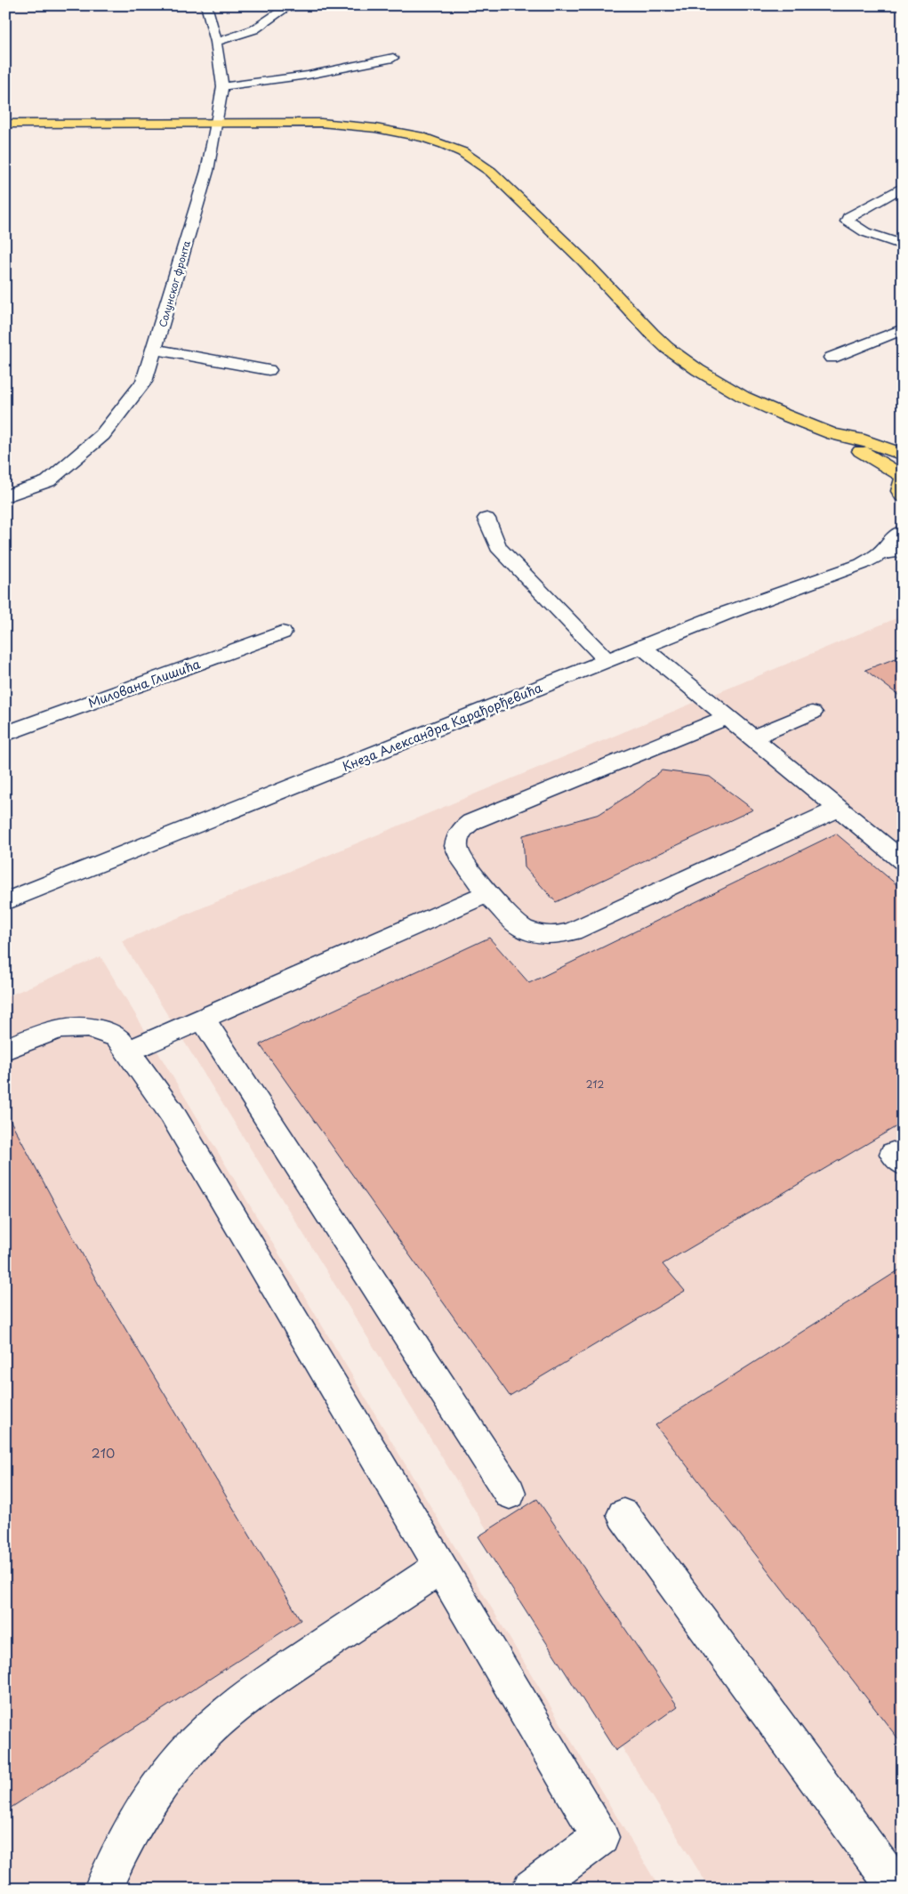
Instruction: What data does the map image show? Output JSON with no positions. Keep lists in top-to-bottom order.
{
  "streets": {
    "street": ["Солунског фронта", "Милована Глишића", "Кнеза Александра Карађорђевића"]
  },
  "house_numbers": ["212", "210"]
}
